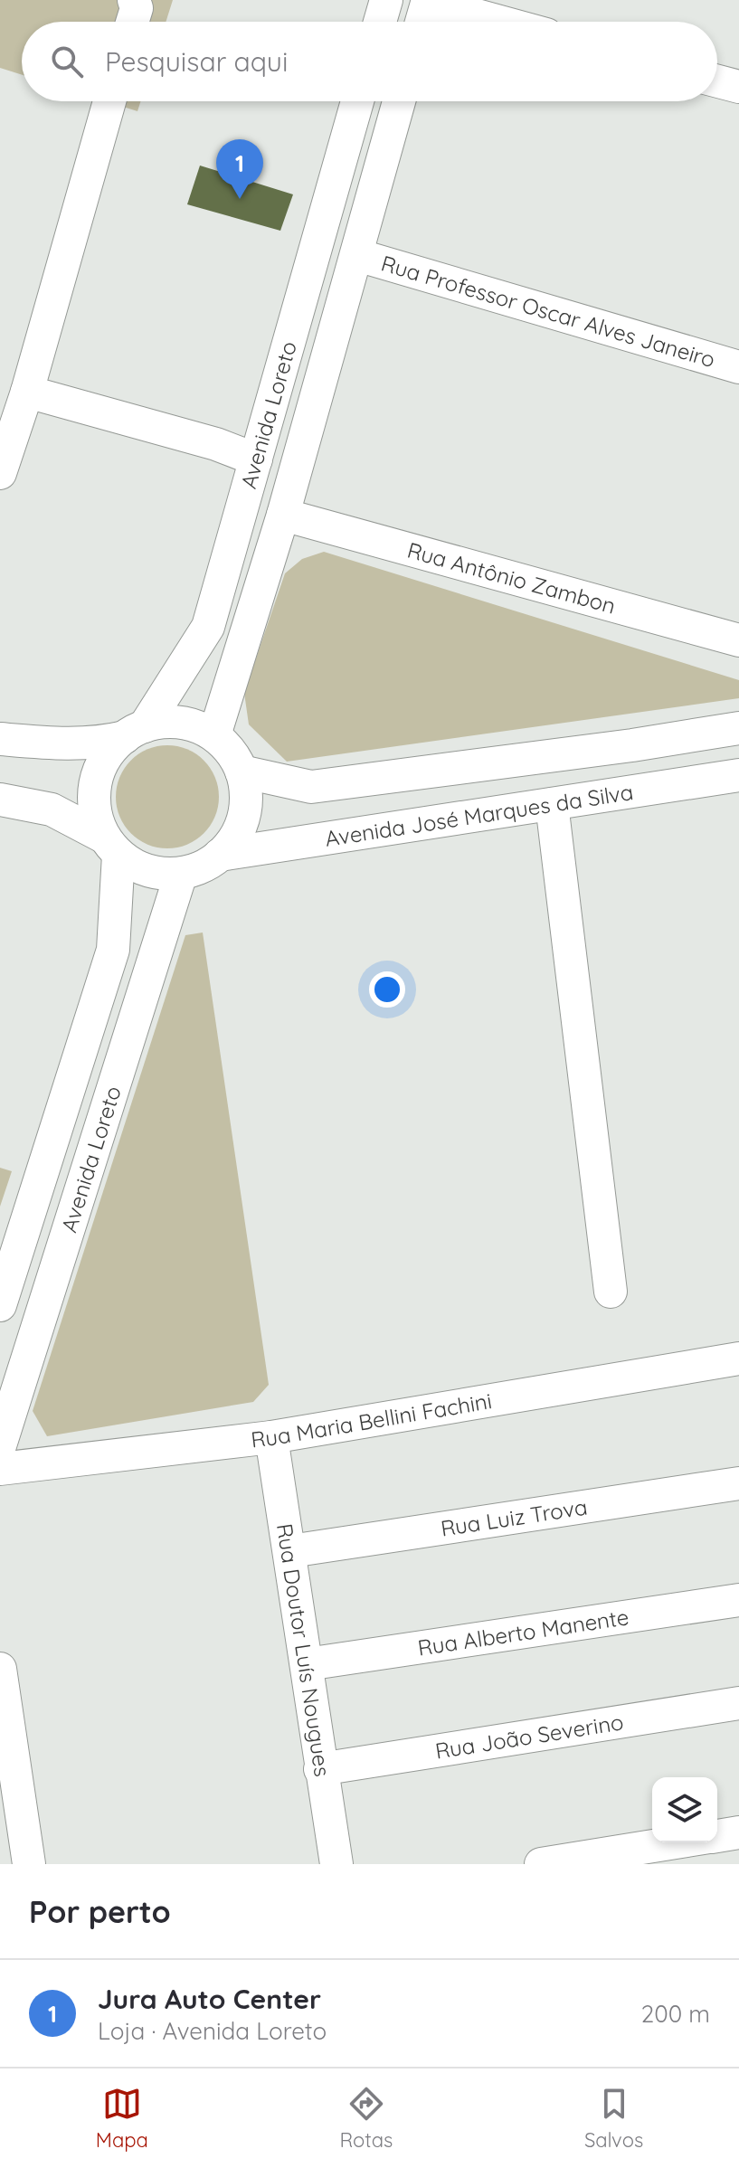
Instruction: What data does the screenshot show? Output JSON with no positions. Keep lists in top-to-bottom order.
{
  "streets": {
    "street": [
      "Rua Professor Oscar Alves Janeiro",
      "Avenida Loreto",
      "Rua Antônio Zambon",
      "Avenida José Marques da Silva",
      "Rua Maria Bellini Fachini",
      "Rua Luiz Trova",
      "Rua Alberto Manente",
      "Rua Doutor Luís Nougues",
      "Rua João Severino"
    ]
  },
  "crossings": [
    ["Rua Professor Oscar Alves Janeiro", "Avenida Loreto"],
    ["Avenida Loreto", "Rua Antônio Zambon"],
    ["Avenida Loreto", "Avenida José Marques da Silva"],
    ["Rua Maria Bellini Fachini", "Rua Doutor Luís Nougues"],
    ["Rua Luiz Trova", "Rua Doutor Luís Nougues"],
    ["Rua Alberto Manente", "Rua Doutor Luís Nougues"],
    ["Rua Doutor Luís Nougues", "Rua João Severino"]
  ],
  "page": {
    "search": "Pesquisar aqui",
    "pins": "1",
    "heading": "Por perto",
    "list": [
      {
        "mark": "1",
        "name": "Jura Auto Center",
        "note": "Loja · Avenida Loreto",
        "value": "200 m"
      }
    ],
    "nav": ["Mapa", "Rotas", "Salvos"]
  }
}
